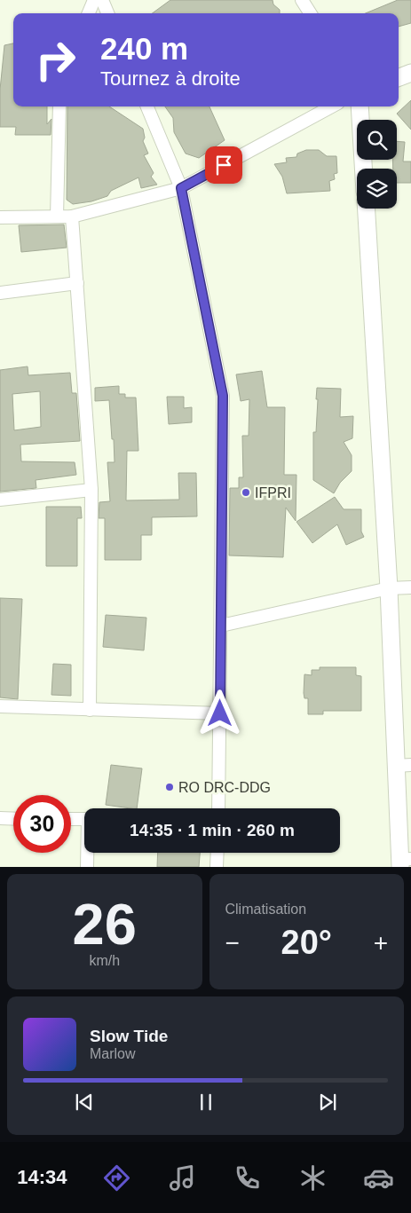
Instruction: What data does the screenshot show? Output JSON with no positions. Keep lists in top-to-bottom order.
{
  "places": ["IFPRI", "RO DRC-DDG"],
  "page": {
    "turn": ["240 m", "Tournez à droite"],
    "limit": "30",
    "trip": "14:35 · 1 min · 260 m",
    "tile": [
      ["26", "km/h"],
      "Climatisation"
    ],
    "heat": ["−", "20°", "+"],
    "song": ["Slow Tide", "Marlow"],
    "tabs": "14:34"
  }
}
